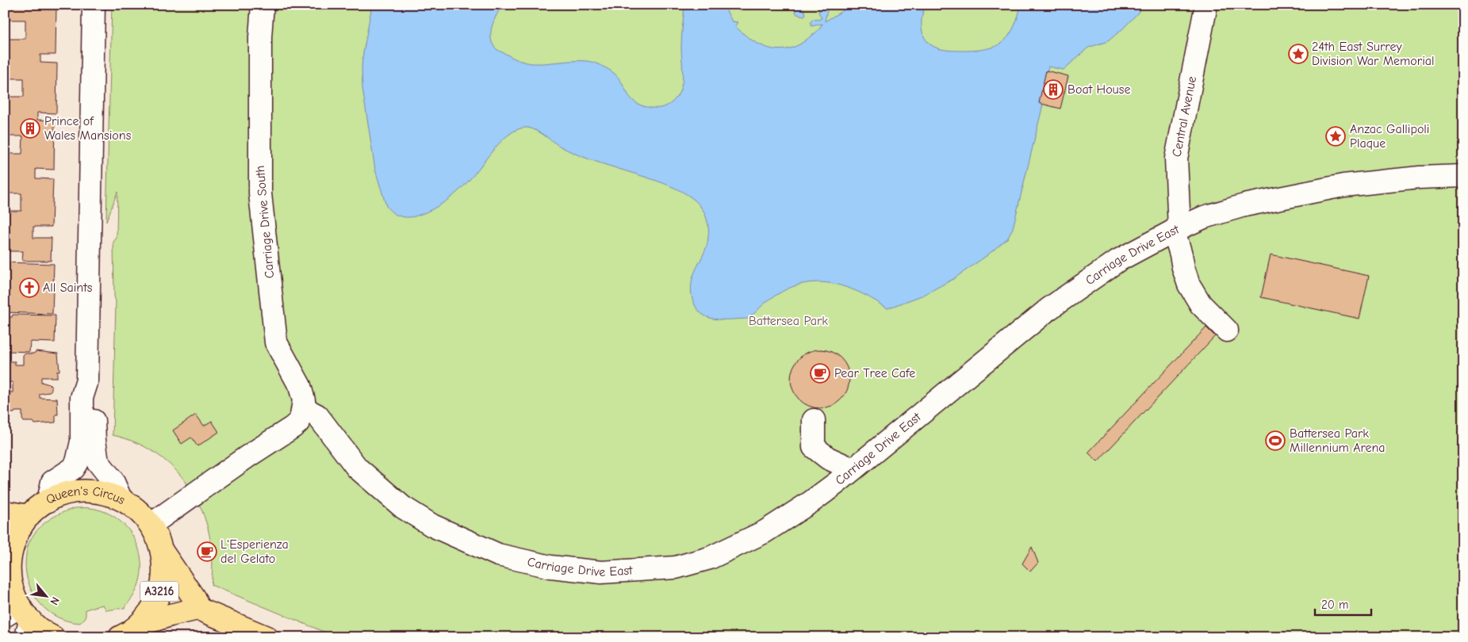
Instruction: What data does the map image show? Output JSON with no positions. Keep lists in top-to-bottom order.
{
  "streets": {
    "main road": ["Queen's Circus", "A3216"],
    "street": ["Central Avenue", "Carriage Drive South", "Carriage Drive East"]
  },
  "crossings": [
    ["Central Avenue", "Carriage Drive East"],
    ["Carriage Drive South", "Carriage Drive East"],
    ["Queen's Circus", "A3216"]
  ],
  "parks": ["Battersea Park"],
  "places": {
    "place": ["24th East Surrey Division War Memorial", "Anzac Gallipoli Plaque"],
    "building": ["Boat House", "Prince of Wales Mansions"],
    "church": ["All Saints"],
    "cafe": ["Pear Tree Cafe", "L'Esperienza del Gelato"],
    "sports": ["Battersea Park Millennium Arena"]
  },
  "scale_bar": "20 m",
  "north": "bottom right"
}
